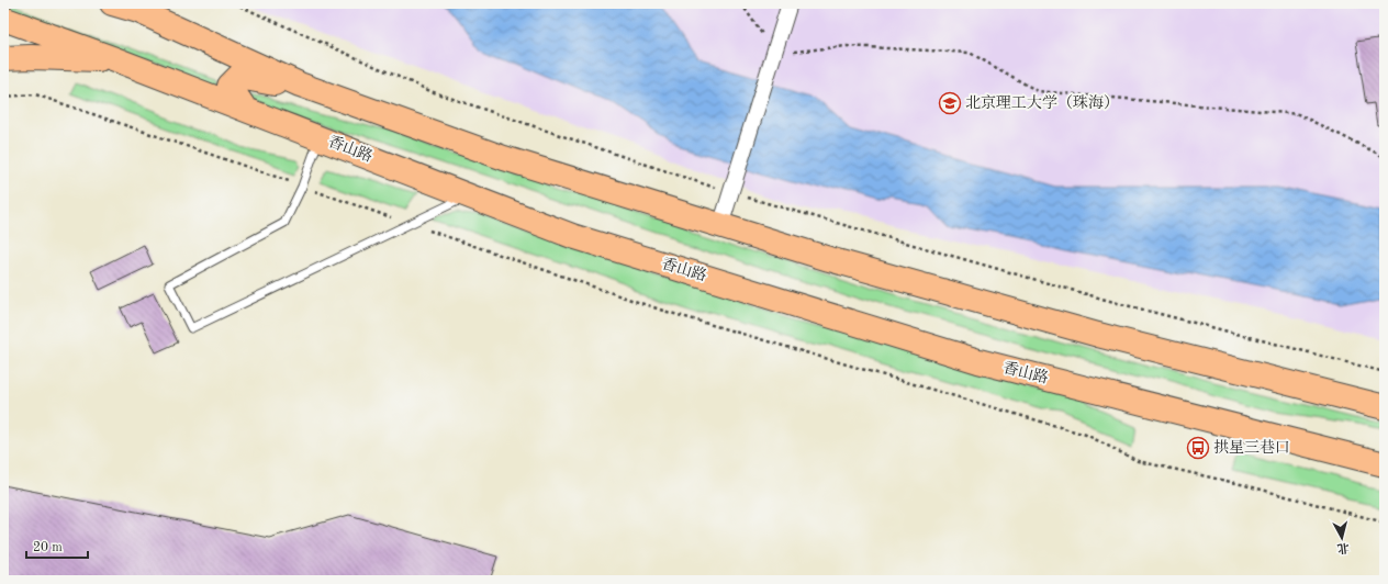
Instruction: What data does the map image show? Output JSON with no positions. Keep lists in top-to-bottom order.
{
  "streets": {
    "main road": ["香山路"]
  },
  "places": {
    "school or university": ["北京理工大学（珠海）"],
    "bus stop": ["拱星三巷口"]
  },
  "scale_bar": "20 m",
  "north": "bottom"
}
